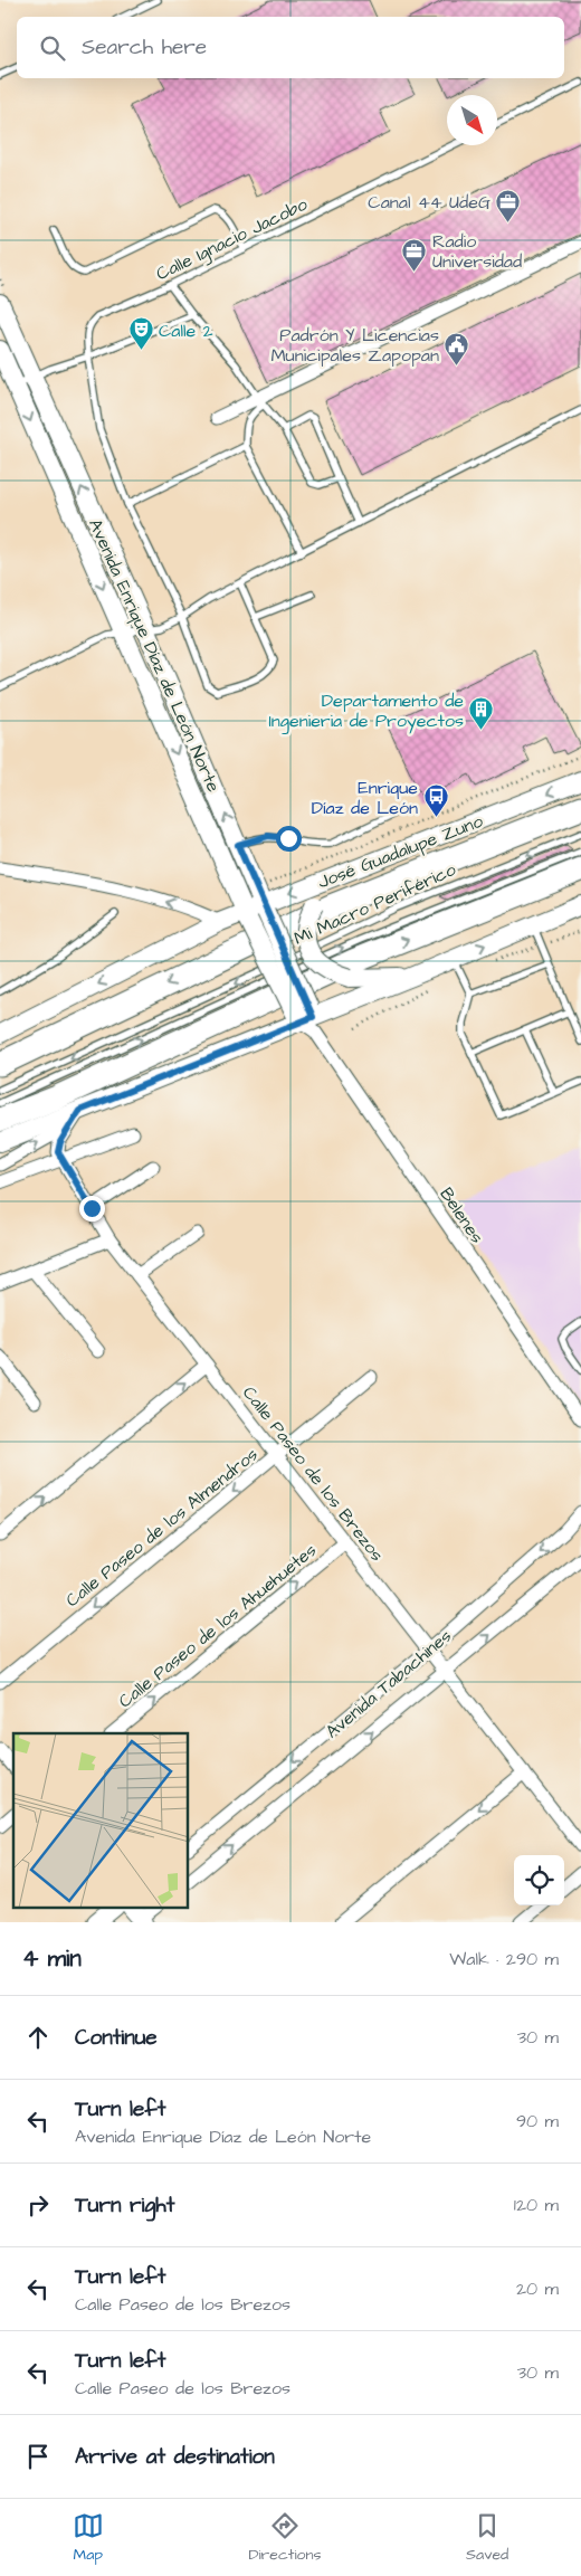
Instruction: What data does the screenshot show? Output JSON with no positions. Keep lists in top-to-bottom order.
{
  "streets": {
    "street": [
      "Avenida Enrique Díaz de León Norte",
      "José Guadalupe Zuno",
      "Belenes",
      "Calle Paseo de los Brezos",
      "Calle Paseo de los Almendros",
      "Calle Paseo de los Ahuehuetes",
      "Avenida Tabachines"
    ],
    "lane": ["Calle Ignacio Jacobo", "Mi Macro Periférico"]
  },
  "crossings": [
    ["Avenida Enrique Díaz de León Norte", "José Guadalupe Zuno"],
    ["Avenida Enrique Díaz de León Norte", "Belenes"],
    ["Calle Paseo de los Brezos", "Calle Paseo de los Almendros"],
    ["Calle Paseo de los Brezos", "Calle Paseo de los Ahuehuetes"],
    ["Calle Paseo de los Brezos", "Avenida Tabachines"]
  ],
  "one_way": ["Calle Paseo de los Almendros", "Calle Paseo de los Ahuehuetes"],
  "places": {
    "office": ["Canal 44 UdeG", "Radio Universidad"],
    "theatre": ["Calle 2"],
    "public building": ["Padrón Y Licencias Municipales Zapopan"],
    "building": ["Departamento de Ingenieria de Proyectos"],
    "bus stop": ["Enrique Díaz de León"]
  },
  "north": "bottom right",
  "page": {
    "search": "Search here",
    "heading": ["4 min", "Walk · 290 m"],
    "list": [
      ["Continue", "30 m"],
      ["Turn left", "Avenida Enrique Díaz de León Norte", "90 m"],
      ["Turn right", "120 m"],
      ["Turn left", "Calle Paseo de los Brezos", "20 m"],
      ["Turn left", "Calle Paseo de los Brezos", "30 m"],
      "Arrive at destination"
    ],
    "nav": ["Map", "Directions", "Saved"]
  }
}
